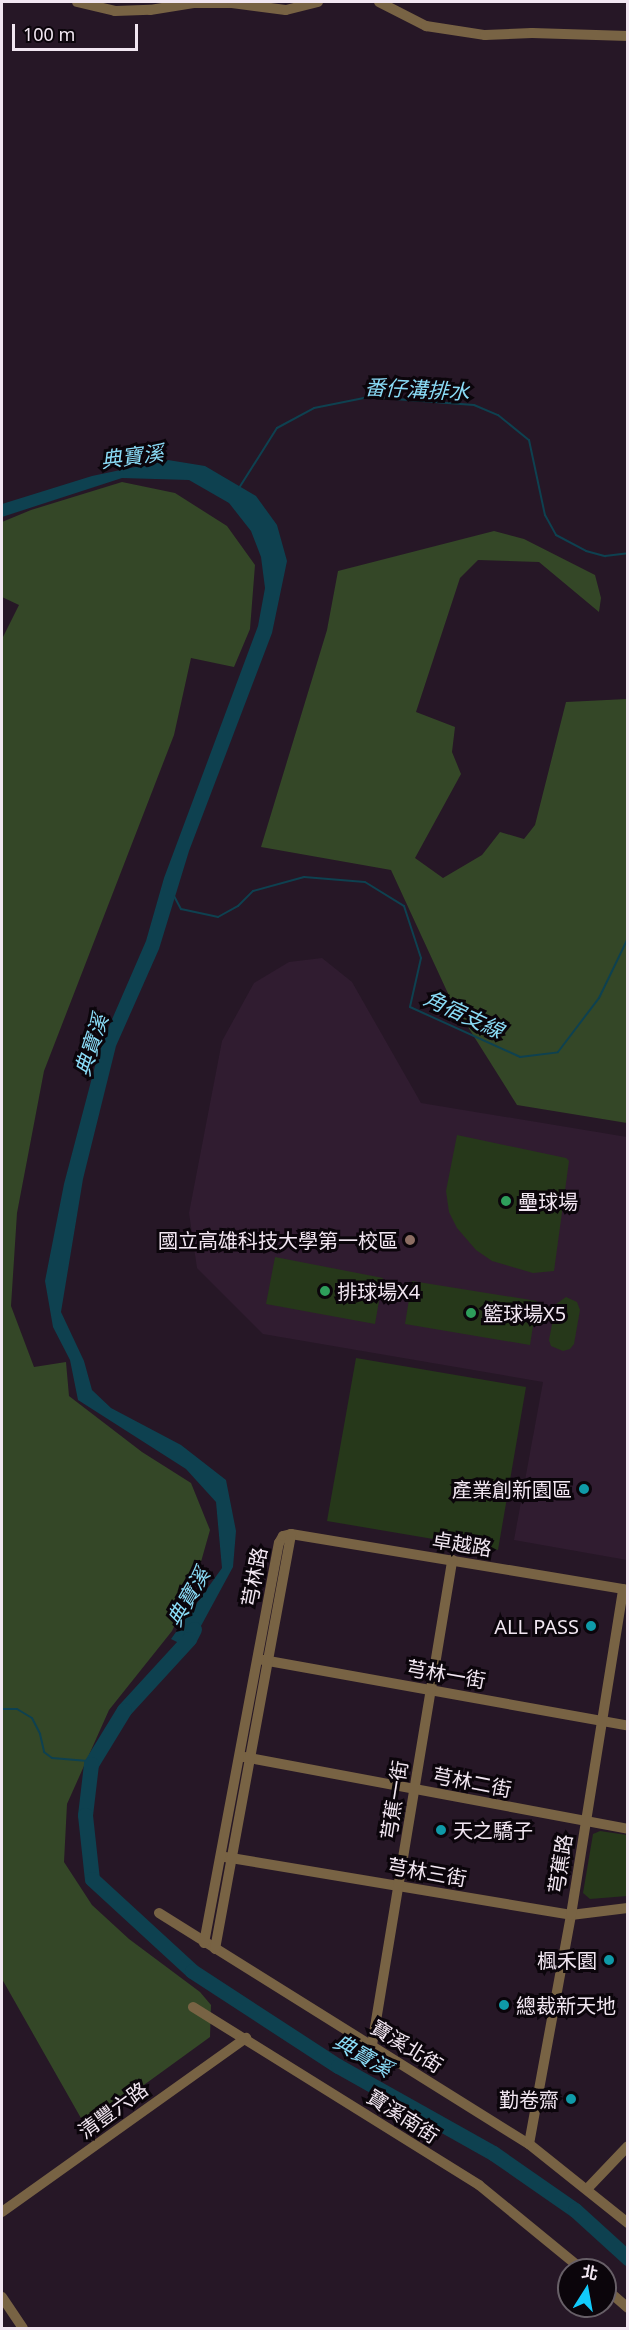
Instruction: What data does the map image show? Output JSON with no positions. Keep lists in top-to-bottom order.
{
  "streets": {
    "street": [
      "卓越路",
      "芎林路",
      "芎林一街",
      "芎林二街",
      "芎蕉一街",
      "芎蕉路",
      "芎林三街",
      "寶溪北街",
      "清豐六路",
      "寶溪南街"
    ]
  },
  "crossings": [
    ["卓越路", "芎林路"],
    ["卓越路", "芎蕉一街"],
    ["卓越路", "芎蕉路"],
    ["芎林路", "芎林一街"],
    ["芎林路", "芎林二街"],
    ["芎林路", "芎林三街"],
    ["芎林路", "寶溪北街"],
    ["芎林一街", "芎蕉一街"],
    ["芎林一街", "芎蕉路"],
    ["芎林二街", "芎蕉一街"],
    ["芎林二街", "芎蕉路"],
    ["芎蕉一街", "芎林三街"],
    ["芎蕉一街", "寶溪北街"],
    ["芎蕉路", "芎林三街"],
    ["芎蕉路", "寶溪北街"],
    ["清豐六路", "寶溪南街"]
  ],
  "water": ["番仔溝排水", "典寶溪", "角宿支線"],
  "places": [
    "壘球場",
    "國立高雄科技大學第一校區",
    "排球場X4",
    "籃球場X5",
    "產業創新園區",
    "ALL PASS",
    "天之驕子",
    "楓禾園",
    "總裁新天地",
    "勤卷齋"
  ],
  "scale_bar": "100 m",
  "north": "top"
}
